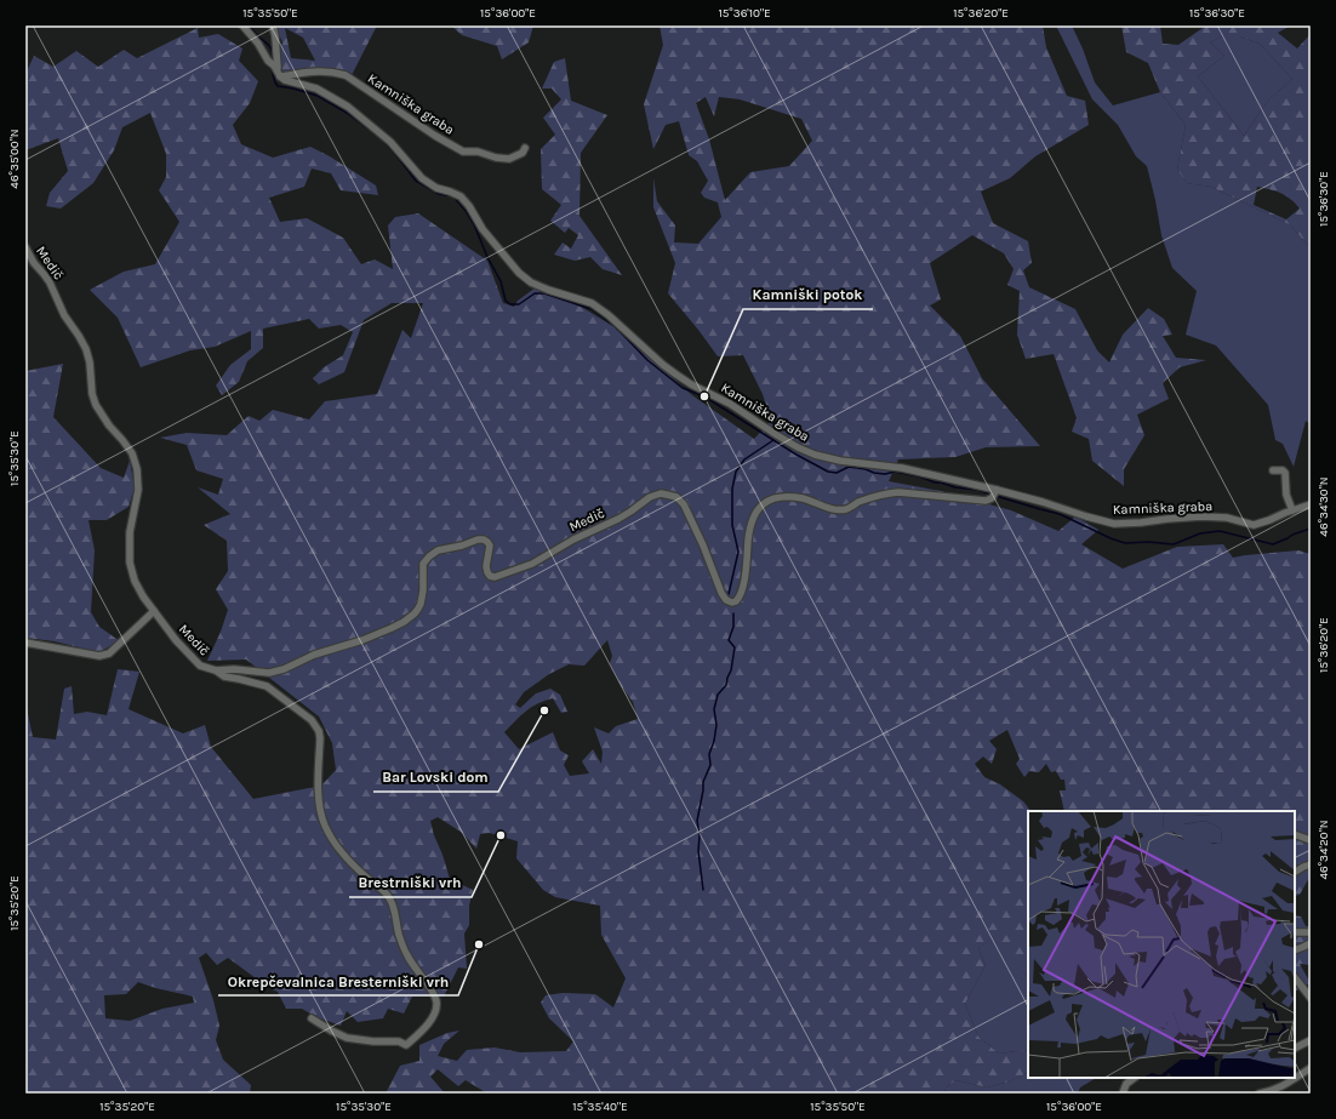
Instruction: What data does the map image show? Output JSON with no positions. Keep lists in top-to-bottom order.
{
  "streets": {
    "street": ["Kamniška graba", "Medič"]
  },
  "crossings": [
    ["Kamniška graba", "Medič"]
  ],
  "places": [
    "Kamniški potok",
    "Bar Lovski dom",
    "Brestrniški vrh",
    "Okrepčevalnica Bresterniški vrh"
  ],
  "coordinates": [
    "15°35'50\"E",
    "15°36'00\"E",
    "15°36'10\"E",
    "15°36'20\"E",
    "15°36'30\"E",
    "46°35'00\"N",
    "15°35'30\"E",
    "46°34'30\"N",
    "46°34'20\"N",
    "15°35'20\"E",
    "15°35'40\"E"
  ]
}
